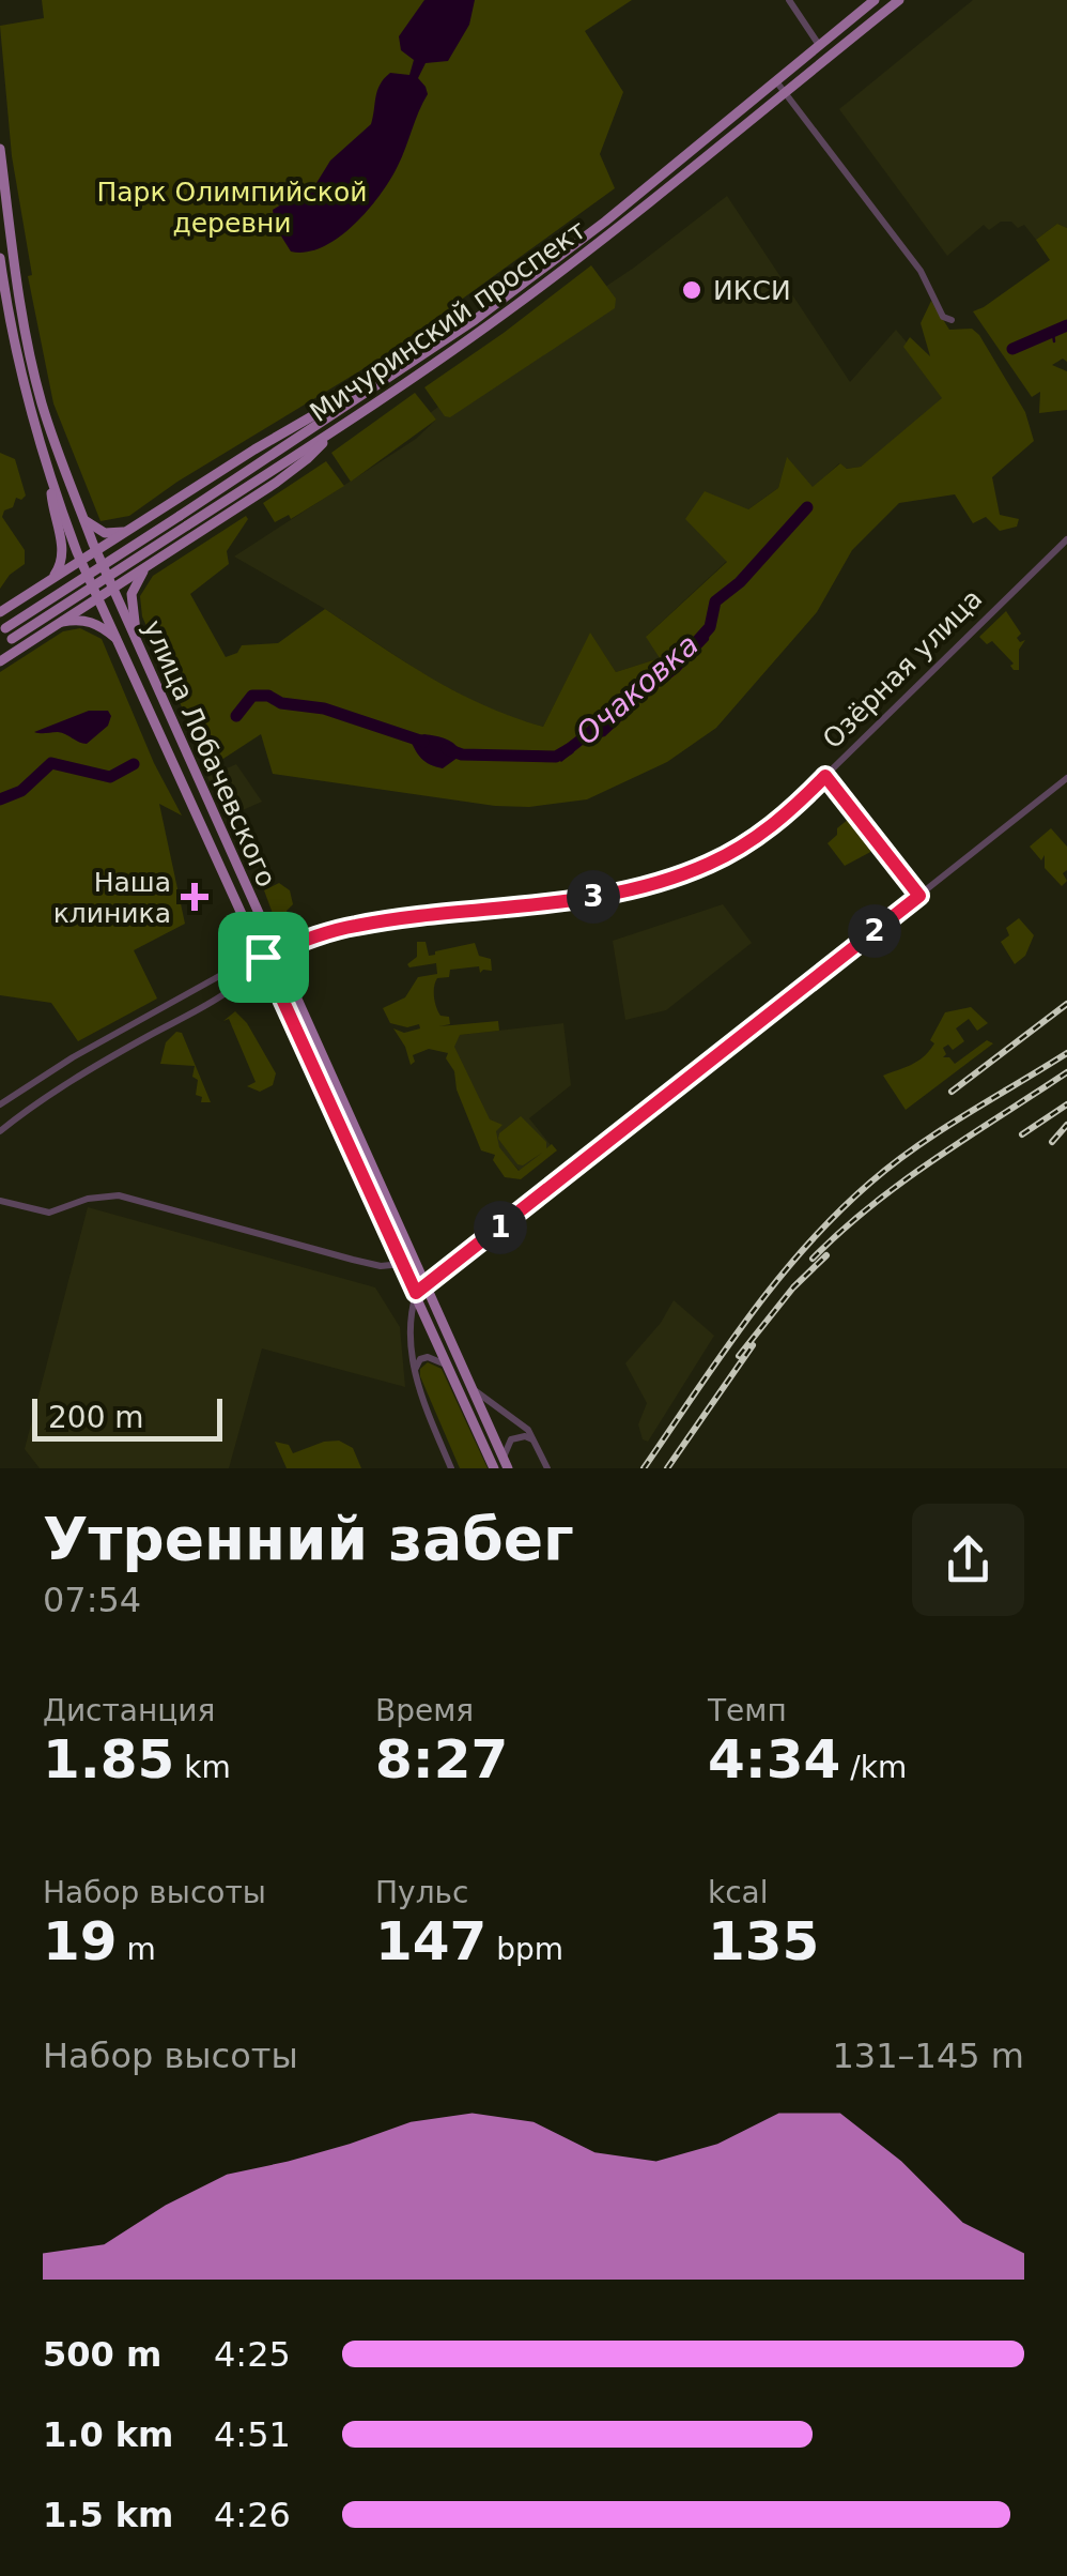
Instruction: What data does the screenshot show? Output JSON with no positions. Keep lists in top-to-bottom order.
{
  "streets": {
    "main road": ["Мичуринский проспект", "улица Лобачевского"],
    "street": ["Озёрная улица"]
  },
  "crossings": [
    ["Озёрная улица", "улица Лобачевского"]
  ],
  "water": ["Очаковка"],
  "parks": ["Парк Олимпийской деревни"],
  "places": {
    "other": ["ИКСИ"],
    "health": ["Наша клиника"]
  },
  "scale_bar": "200 m",
  "page": {
    "pins": ["3", "2", "1"],
    "scale": "200 m",
    "heading": ["Утренний забег", "07:54"],
    "stats": [
      ["Дистанция", "1.85 km"],
      ["Время", "8:27"],
      ["Темп", "4:34 /km"],
      ["Набор высоты", "19 m"],
      ["Пульс", "147 bpm"],
      ["kcal", "135"]
    ],
    "chart": ["Набор высоты", "131–145 m"],
    "list": [
      {
        "name": "500 m",
        "note": "4:25"
      },
      {
        "name": "1.0 km",
        "note": "4:51"
      },
      {
        "name": "1.5 km",
        "note": "4:26"
      }
    ]
  }
}
